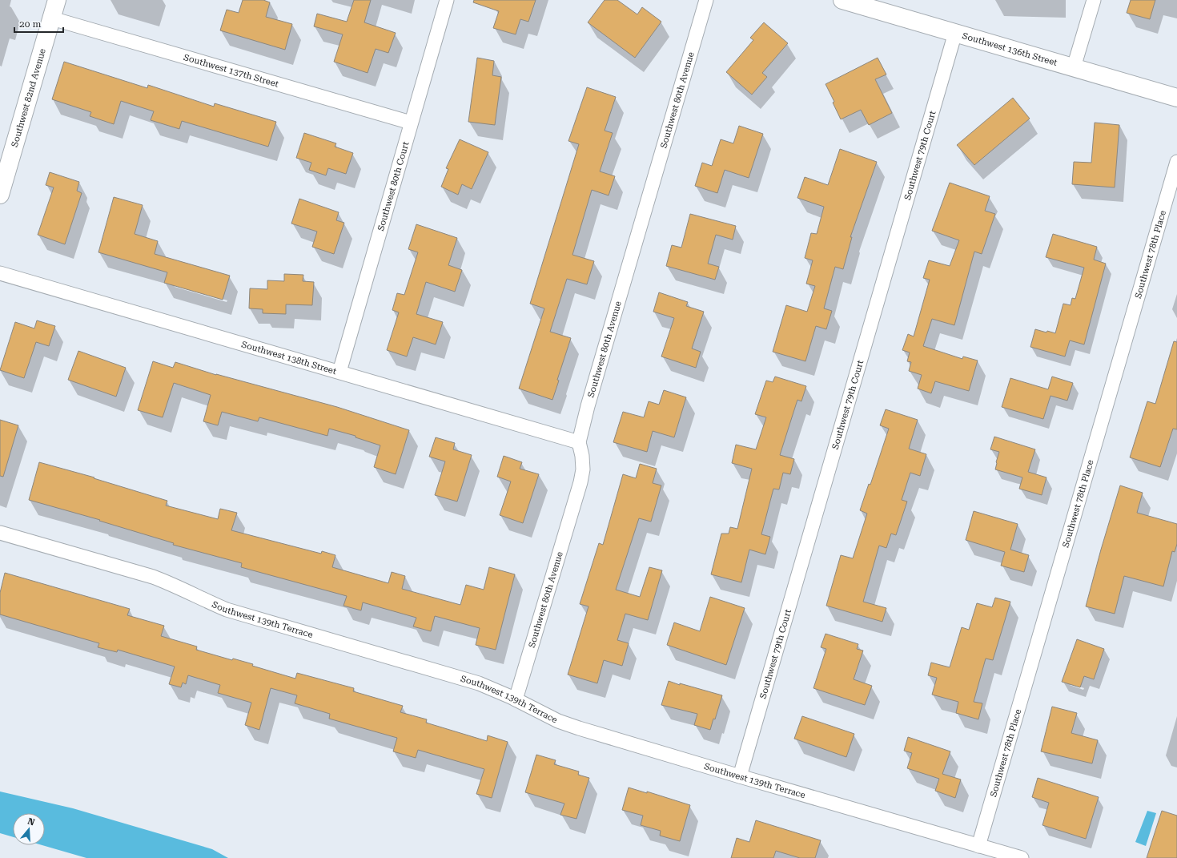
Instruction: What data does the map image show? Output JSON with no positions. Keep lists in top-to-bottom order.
{
  "streets": {
    "street": [
      "Southwest 136th Street",
      "Southwest 137th Street",
      "Southwest 82nd Avenue",
      "Southwest 80th Avenue",
      "Southwest 79th Court",
      "Southwest 80th Court",
      "Southwest 78th Place",
      "Southwest 138th Street",
      "Southwest 139th Terrace"
    ]
  },
  "crossings": [
    ["Southwest 136th Street", "Southwest 79th Court"],
    ["Southwest 137th Street", "Southwest 82nd Avenue"],
    ["Southwest 137th Street", "Southwest 80th Court"],
    ["Southwest 80th Avenue", "Southwest 138th Street"],
    ["Southwest 80th Avenue", "Southwest 139th Terrace"],
    ["Southwest 79th Court", "Southwest 139th Terrace"],
    ["Southwest 80th Court", "Southwest 138th Street"],
    ["Southwest 78th Place", "Southwest 139th Terrace"]
  ],
  "scale_bar": "20 m",
  "north": "top"
}
